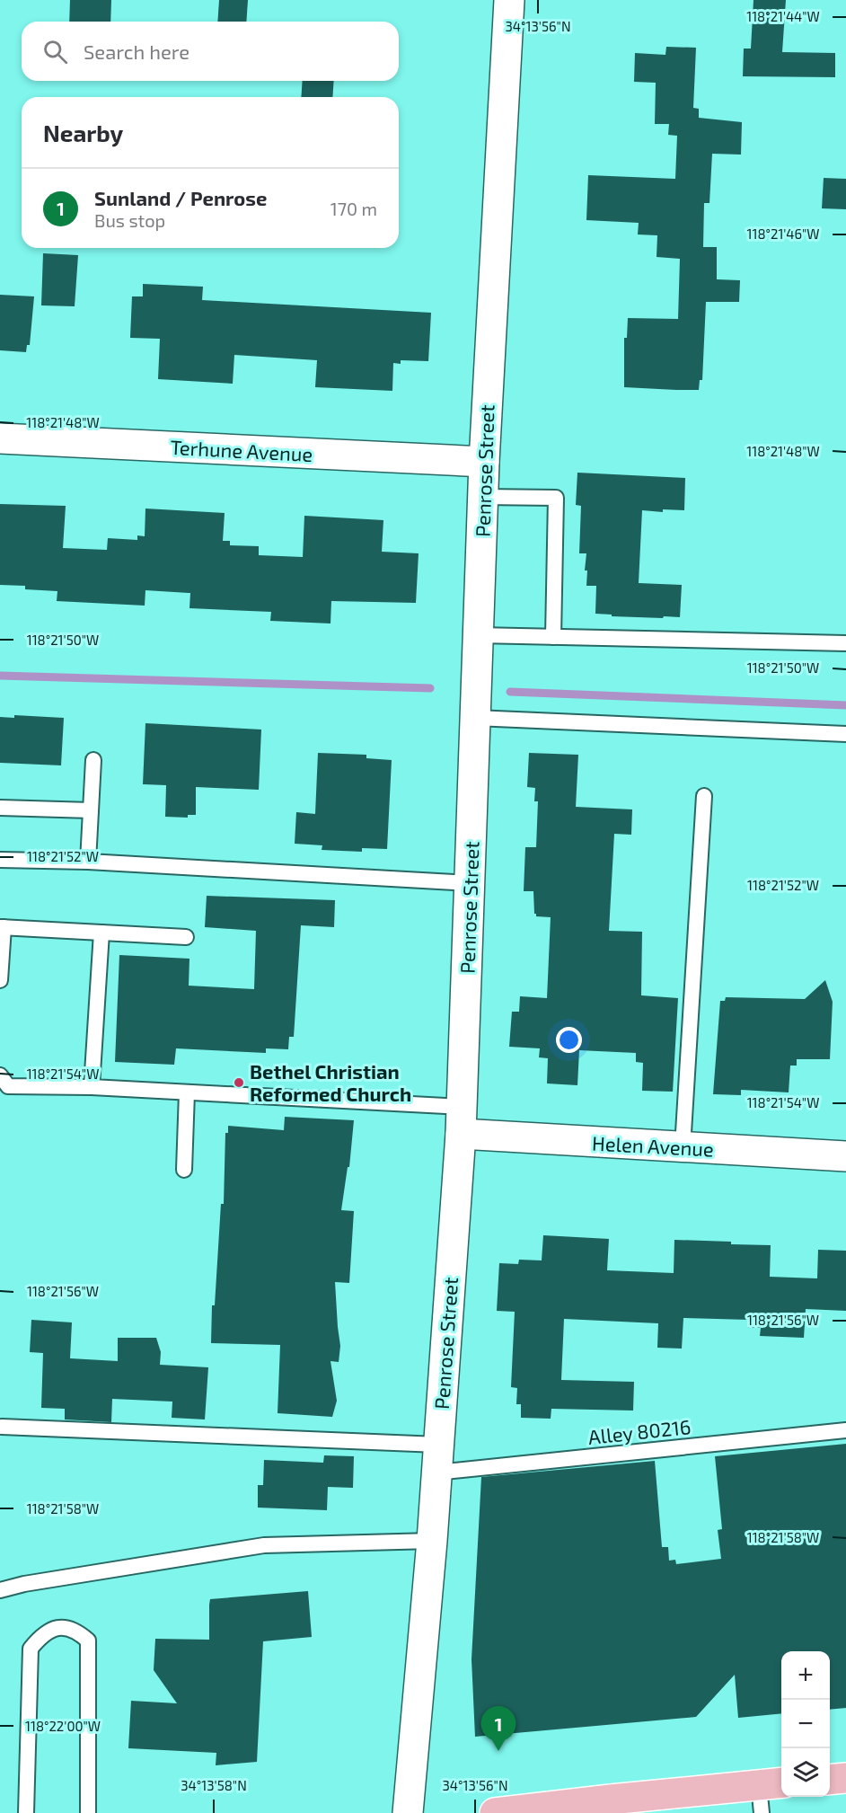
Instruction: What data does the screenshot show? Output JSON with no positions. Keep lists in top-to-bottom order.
{
  "streets": {
    "street": ["Terhune Avenue", "Penrose Street", "Helen Avenue"],
    "lane": ["Alley 80216"]
  },
  "crossings": [
    ["Terhune Avenue", "Penrose Street"],
    ["Penrose Street", "Helen Avenue"],
    ["Penrose Street", "Alley 80216"]
  ],
  "places": ["Bethel Christian Reformed Church"],
  "page": {
    "search": "Search here",
    "heading": "Nearby",
    "list": [
      {
        "mark": "1",
        "name": "Sunland / Penrose",
        "note": "Bus stop",
        "value": "170 m"
      }
    ],
    "map_buttons": ["+", "−"],
    "pins": "1"
  },
  "coordinates": [
    "118°21'44\"W",
    "34°13'56\"N",
    "118°21'46\"W",
    "118°21'48\"W",
    "118°21'50\"W",
    "118°21'52\"W",
    "118°21'54\"W",
    "118°21'56\"W",
    "118°21'58\"W",
    "118°22'00\"W",
    "34°13'58\"N"
  ]
}
